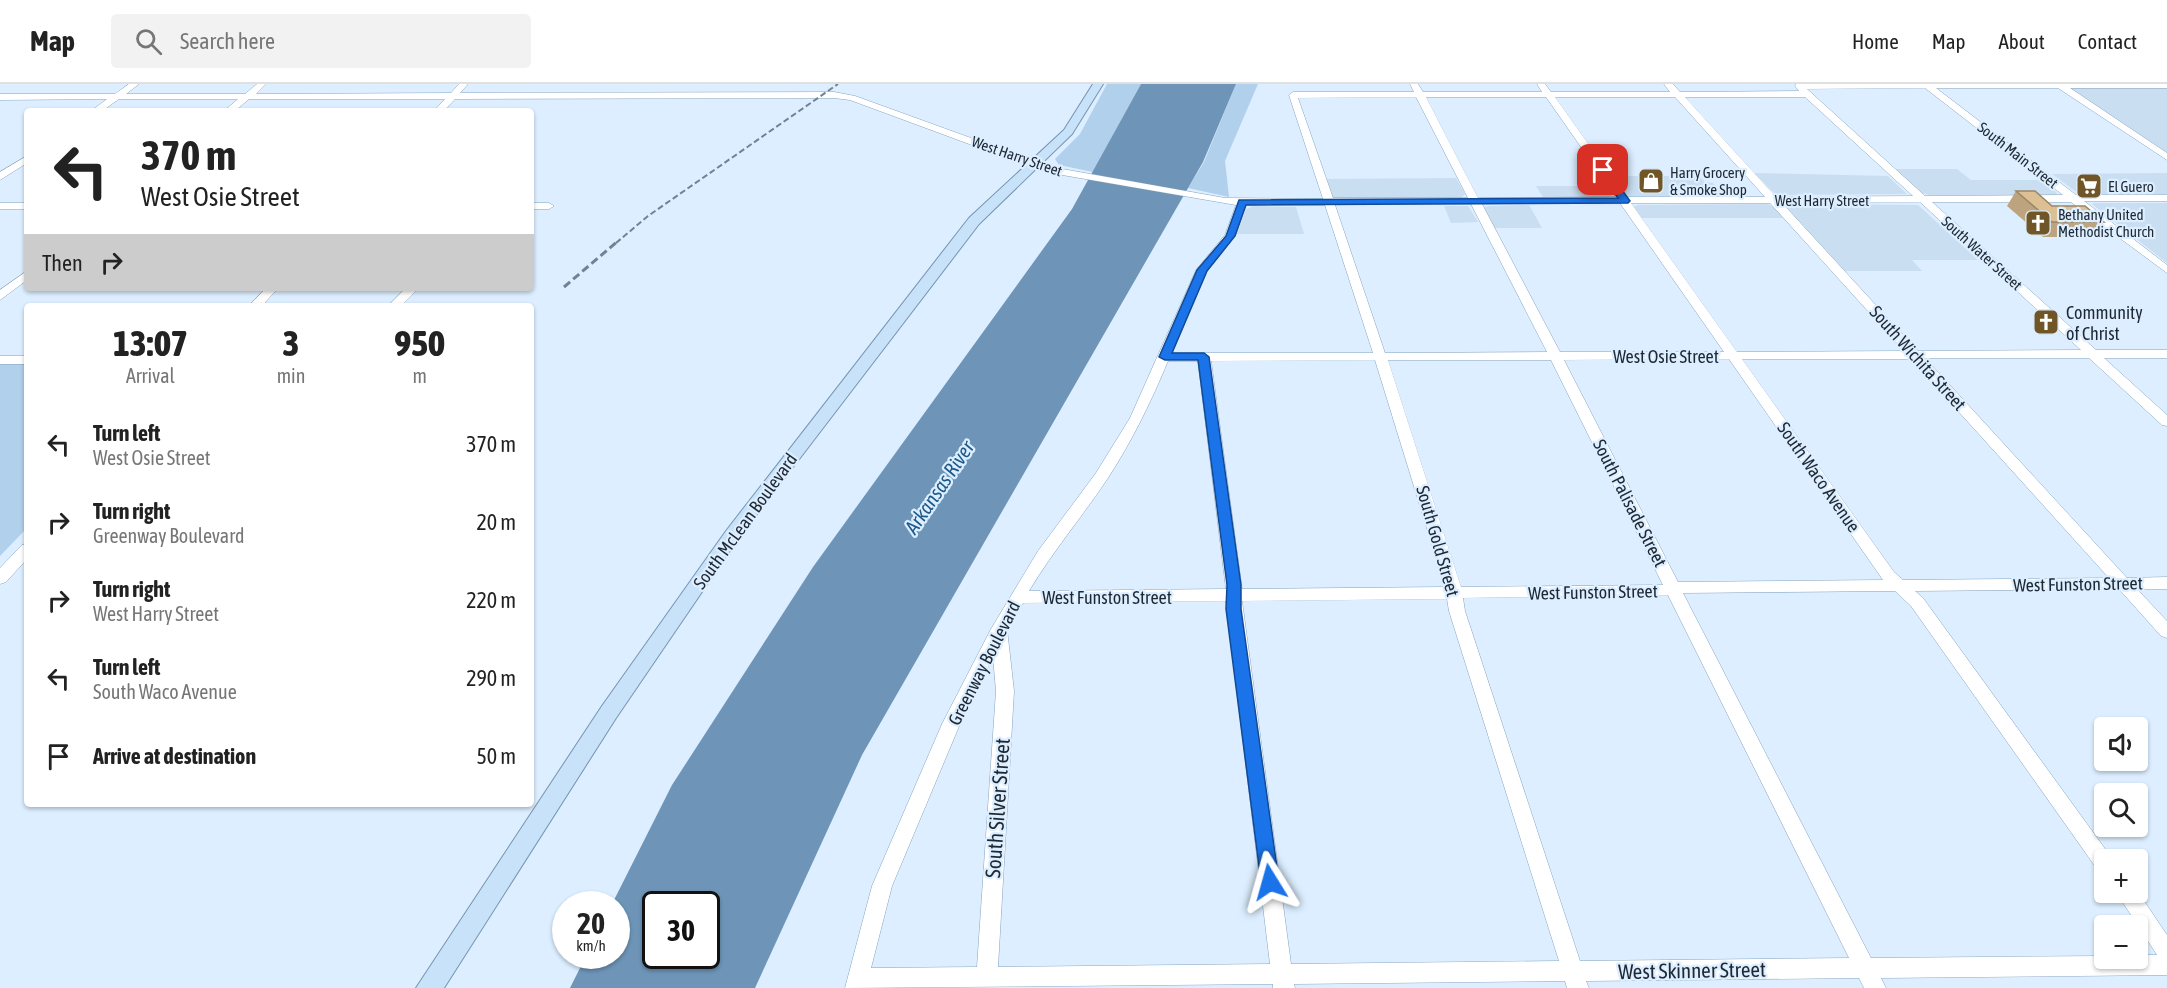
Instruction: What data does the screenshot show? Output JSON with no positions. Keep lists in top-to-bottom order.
{
  "streets": {
    "main road": ["South McLean Boulevard"],
    "street": [
      "South Main Street",
      "West Harry Street",
      "South Water Street",
      "West Osie Street",
      "South Wichita Street",
      "South Waco Avenue",
      "South Palisade Street",
      "South Gold Street",
      "West Funston Street",
      "Greenway Boulevard",
      "South Silver Street",
      "West Skinner Street"
    ]
  },
  "crossings": [
    ["South Main Street", "West Harry Street"],
    ["West Harry Street", "South Water Street"],
    ["West Harry Street", "South Wichita Street"],
    ["West Harry Street", "South Waco Avenue"],
    ["West Harry Street", "South Palisade Street"],
    ["West Harry Street", "South McLean Boulevard"],
    ["West Harry Street", "South Gold Street"],
    ["West Harry Street", "Greenway Boulevard"],
    ["South Water Street", "West Osie Street"],
    ["West Osie Street", "South Wichita Street"],
    ["West Osie Street", "South Waco Avenue"],
    ["West Osie Street", "South Palisade Street"],
    ["West Osie Street", "South Gold Street"],
    ["West Osie Street", "Greenway Boulevard"],
    ["South Wichita Street", "West Funston Street"],
    ["South Waco Avenue", "West Funston Street"],
    ["South Palisade Street", "South Gold Street"],
    ["South Palisade Street", "West Funston Street"],
    ["South Palisade Street", "West Skinner Street"],
    ["South Gold Street", "West Funston Street"],
    ["South Gold Street", "West Skinner Street"],
    ["West Funston Street", "Greenway Boulevard"],
    ["Greenway Boulevard", "South Silver Street"],
    ["Greenway Boulevard", "West Skinner Street"],
    ["South Silver Street", "West Skinner Street"]
  ],
  "water": ["Arkansas River"],
  "places": {
    "shop": ["Harry Grocery & Smoke Shop"],
    "supermarket": ["El Guero"],
    "church": ["Bethany United Methodist Church", "Community of Christ"]
  },
  "page": {
    "header": "Map",
    "search": "Search here",
    "nav": [
      "Home",
      "Map",
      "About",
      "Contact"
    ],
    "turn": ["370 m", "West Osie Street"],
    "then": "Then",
    "eta": [
      "13:07",
      "Arrival",
      "3",
      "min",
      "950",
      "m"
    ],
    "list": [
      {
        "name": "Turn left",
        "note": "West Osie Street",
        "value": "370 m"
      },
      {
        "name": "Turn right",
        "note": "Greenway Boulevard",
        "value": "20 m"
      },
      {
        "name": "Turn right",
        "note": "West Harry Street",
        "value": "220 m"
      },
      {
        "name": "Turn left",
        "note": "South Waco Avenue",
        "value": "290 m"
      },
      {
        "name": "Arrive at destination",
        "value": "50 m"
      }
    ],
    "map_buttons": ["+", "−"],
    "speed": "20 km/h",
    "limit": "30"
  }
}
